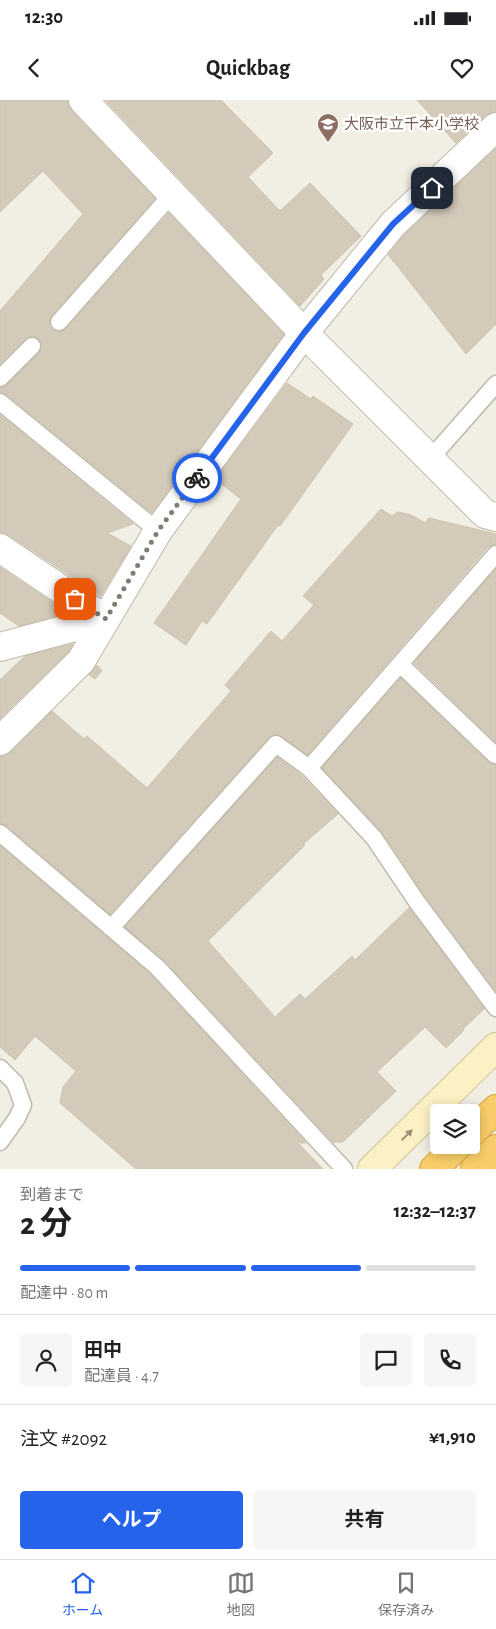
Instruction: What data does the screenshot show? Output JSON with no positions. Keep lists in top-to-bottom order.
{
  "places": {
    "school or university": ["大阪市立千本小学校"]
  },
  "page": {
    "status": "12:30",
    "header": "Quickbag",
    "heading": ["2 分", "到着まで", "12:32–12:37"],
    "panel": [
      "田中",
      "配達員 · 4.7",
      "注文 #2092",
      "¥1,910"
    ],
    "bar": "配達中 · 80 m",
    "buttons": ["ヘルプ", "共有"],
    "tabs": ["ホーム", "地図", "保存済み"]
  }
}
